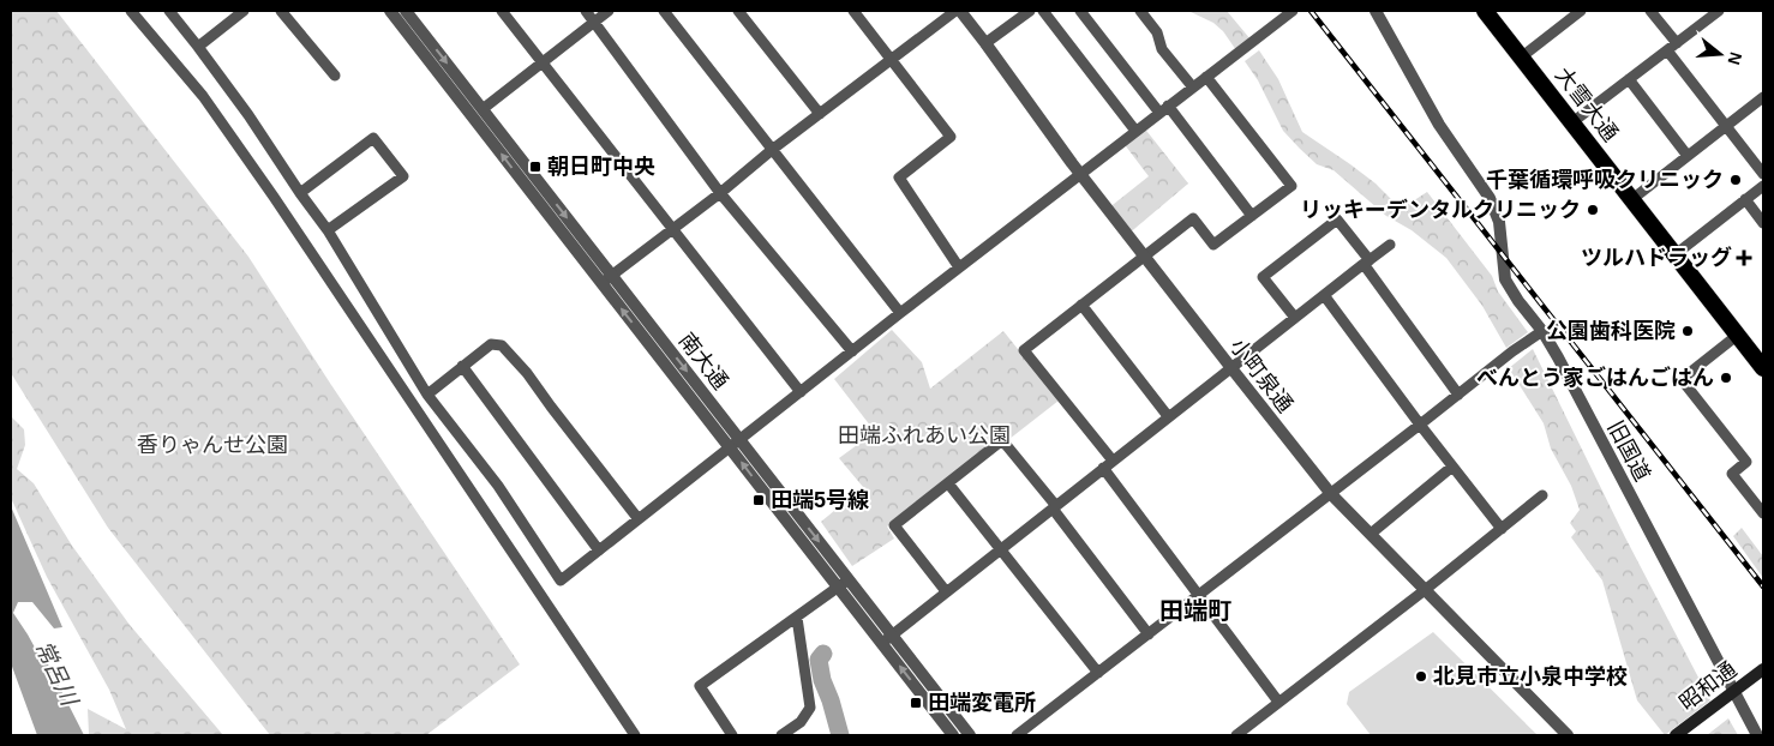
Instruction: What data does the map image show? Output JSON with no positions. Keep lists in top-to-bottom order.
{
  "streets": {
    "highway": ["大雪大通"],
    "main road": ["昭和通"],
    "street": ["南大通", "小町泉通", "旧国道"]
  },
  "crossings": [
    ["旧国道", "昭和通"]
  ],
  "districts": ["田端町"],
  "water": ["常呂川"],
  "parks": ["田端ふれあい公園", "香りゃんせ公園"],
  "places": {
    "transit": ["朝日町中央", "田端5号線", "田端変電所"],
    "other": [
      "千葉循環呼吸クリニック",
      "リッキーデンタルクリニック",
      "公園歯科医院",
      "べんとう家ごはんごはん",
      "北見市立小泉中学校"
    ],
    "health": ["ツルハドラッグ"]
  },
  "north": "right"
}
